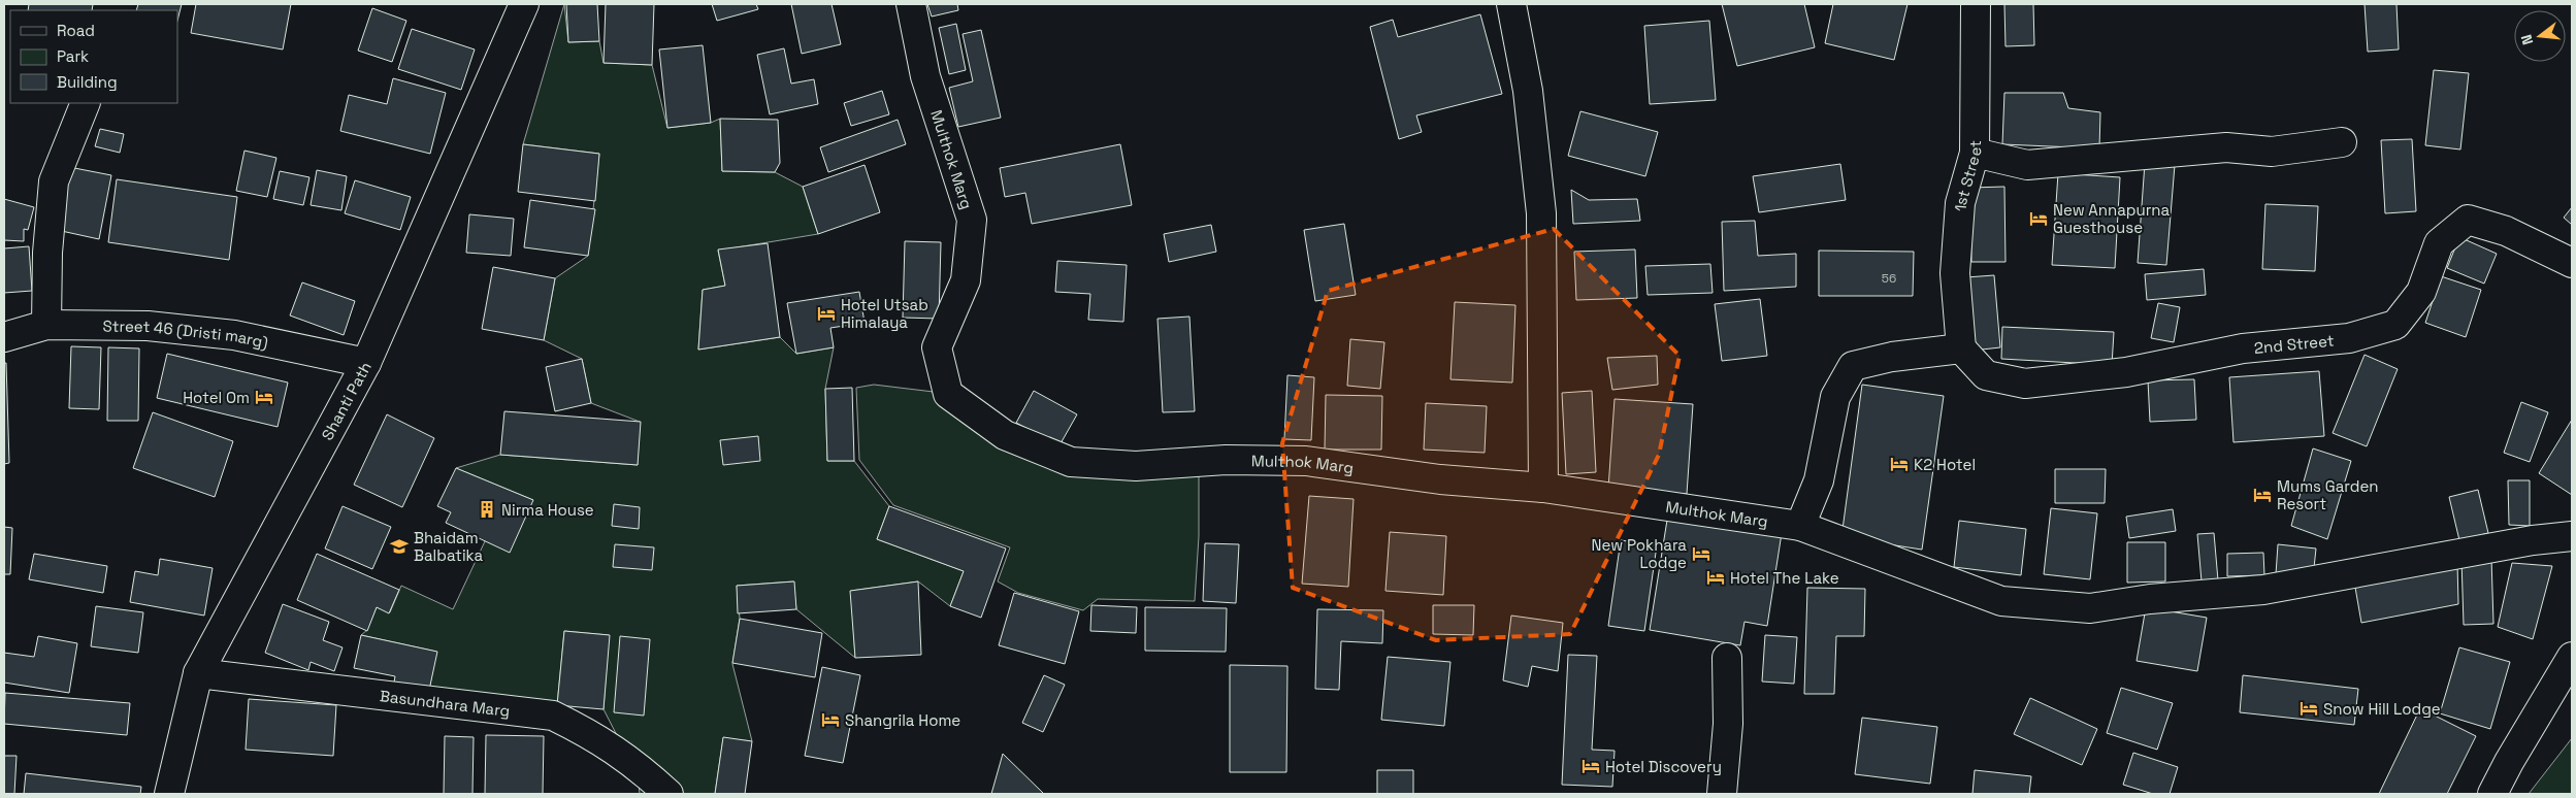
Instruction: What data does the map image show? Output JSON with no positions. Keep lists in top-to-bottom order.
{
  "streets": {
    "street": [
      "Multhok Marg",
      "1st Street",
      "Street 46 (Dristi marg)",
      "2nd Street",
      "Shanti Path",
      "Basundhara Marg"
    ]
  },
  "crossings": [
    ["1st Street", "2nd Street"],
    ["Street 46 (Dristi marg)", "Shanti Path"],
    ["Shanti Path", "Basundhara Marg"]
  ],
  "places": {
    "hotel": [
      "New Annapurna Guesthouse",
      "Hotel Utsab Himalaya",
      "Hotel Om",
      "K2 Hotel",
      "Mums Garden Resort",
      "New Pokhara Lodge",
      "Hotel The Lake",
      "Snow Hill Lodge",
      "Shangrila Home",
      "Hotel Discovery"
    ],
    "building": ["Nirma House"],
    "school or university": ["Bhaidam Balbatika"]
  },
  "house_numbers": ["56"],
  "legend": ["Road", "Park", "Building"],
  "north": "left"
}
